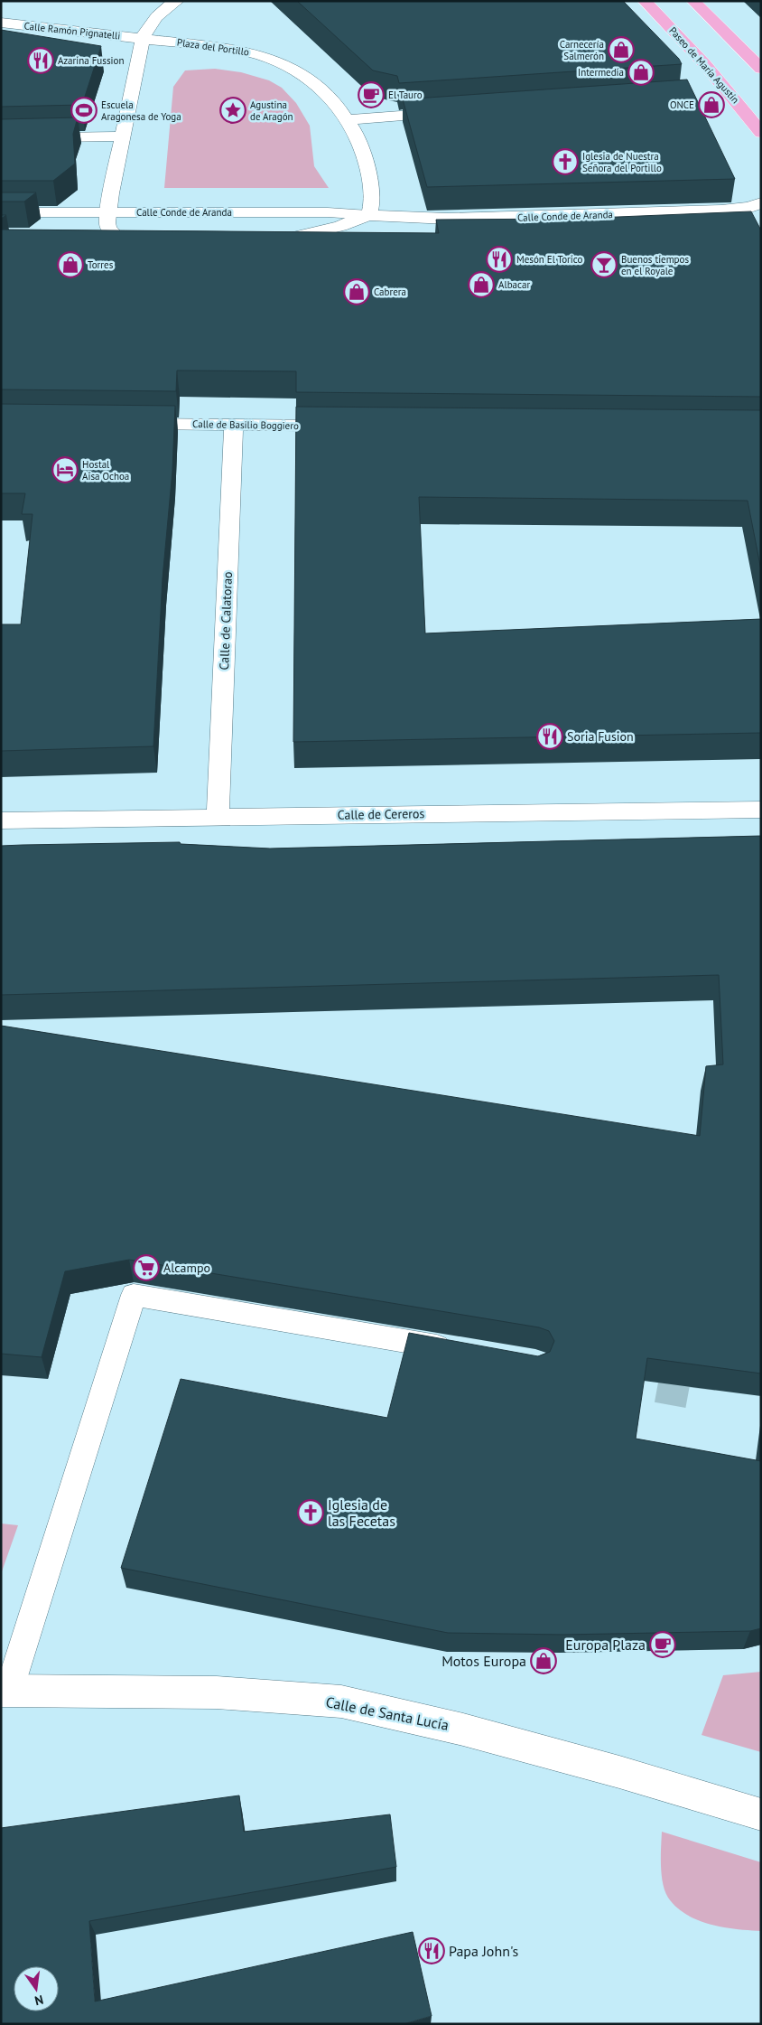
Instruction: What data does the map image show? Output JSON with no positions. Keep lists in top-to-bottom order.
{
  "streets": {
    "main road": ["Paseo de María Agustín"],
    "street": [
      "Calle Ramón Pignatelli",
      "Plaza del Portillo",
      "Calle Conde de Aranda",
      "Calle de Basilio Boggiero",
      "Calle de Calatorao",
      "Calle de Cereros",
      "Calle de Santa Lucía"
    ]
  },
  "crossings": [
    ["Calle Ramón Pignatelli", "Plaza del Portillo"],
    ["Plaza del Portillo", "Calle Conde de Aranda"],
    ["Calle de Basilio Boggiero", "Calle de Calatorao"],
    ["Calle de Calatorao", "Calle de Cereros"]
  ],
  "places": {
    "shop": [
      "Carnecería Salmerón",
      "Intermedia",
      "ONCE",
      "Torres",
      "Albacar",
      "Cabrera",
      "Motos Europa"
    ],
    "restaurant": [
      "Azarina Fussion",
      "Mesón El Torico",
      "Soria Fusion",
      "Papa John's"
    ],
    "cafe": ["El Tauro", "Europa Plaza"],
    "sports": ["Escuela Aragonesa de Yoga"],
    "place": ["Agustina de Aragón"],
    "church": ["Iglesia de Nuestra Señora del Portillo", "Iglesia de las Fecetas"],
    "bar": ["Buenos tiempos en el Royale"],
    "hotel": ["Hostal Aisa Ochoa"],
    "supermarket": ["Alcampo"]
  },
  "north": "bottom"
}
